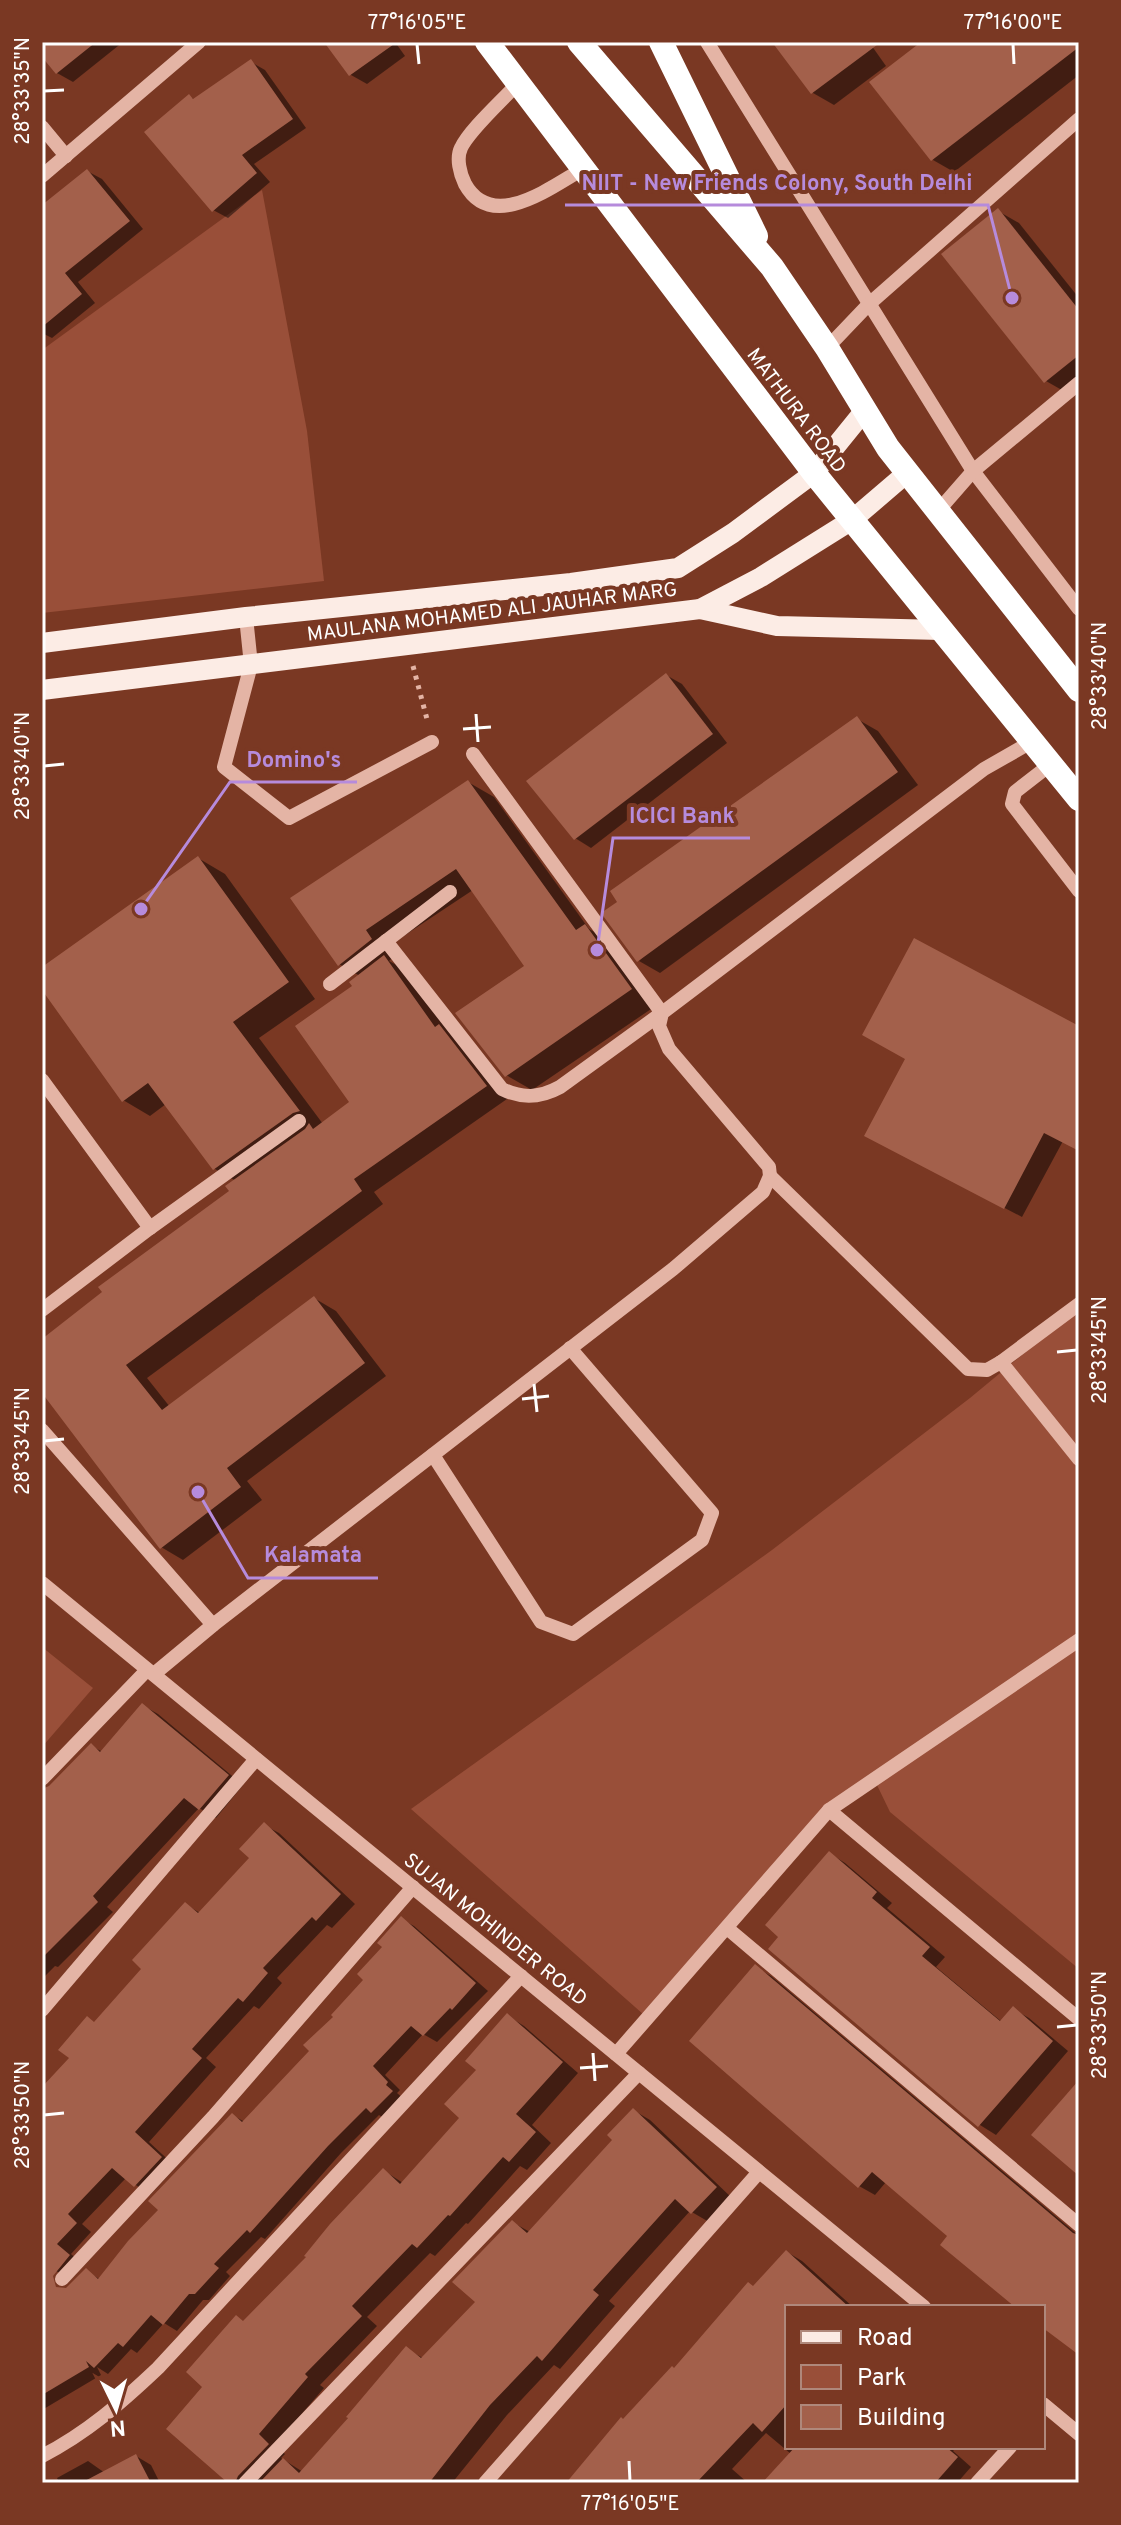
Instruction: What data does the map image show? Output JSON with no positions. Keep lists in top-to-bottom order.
{
  "streets": {
    "highway": ["MATHURA ROAD"],
    "main road": ["MAULANA MOHAMED ALI JAUHAR MARG"],
    "street": ["SUJAN MOHINDER ROAD"]
  },
  "crossings": [
    ["MATHURA ROAD", "MAULANA MOHAMED ALI JAUHAR MARG"]
  ],
  "places": [
    "NIIT - New Friends Colony, South Delhi",
    "Domino's",
    "ICICI Bank",
    "Kalamata"
  ],
  "legend": ["Road", "Park", "Building"],
  "north": "bottom",
  "coordinates": [
    "77°16'05\"E",
    "77°16'00\"E",
    "28°33'35\"N",
    "28°33'40\"N",
    "28°33'45\"N",
    "28°33'50\"N"
  ]
}
